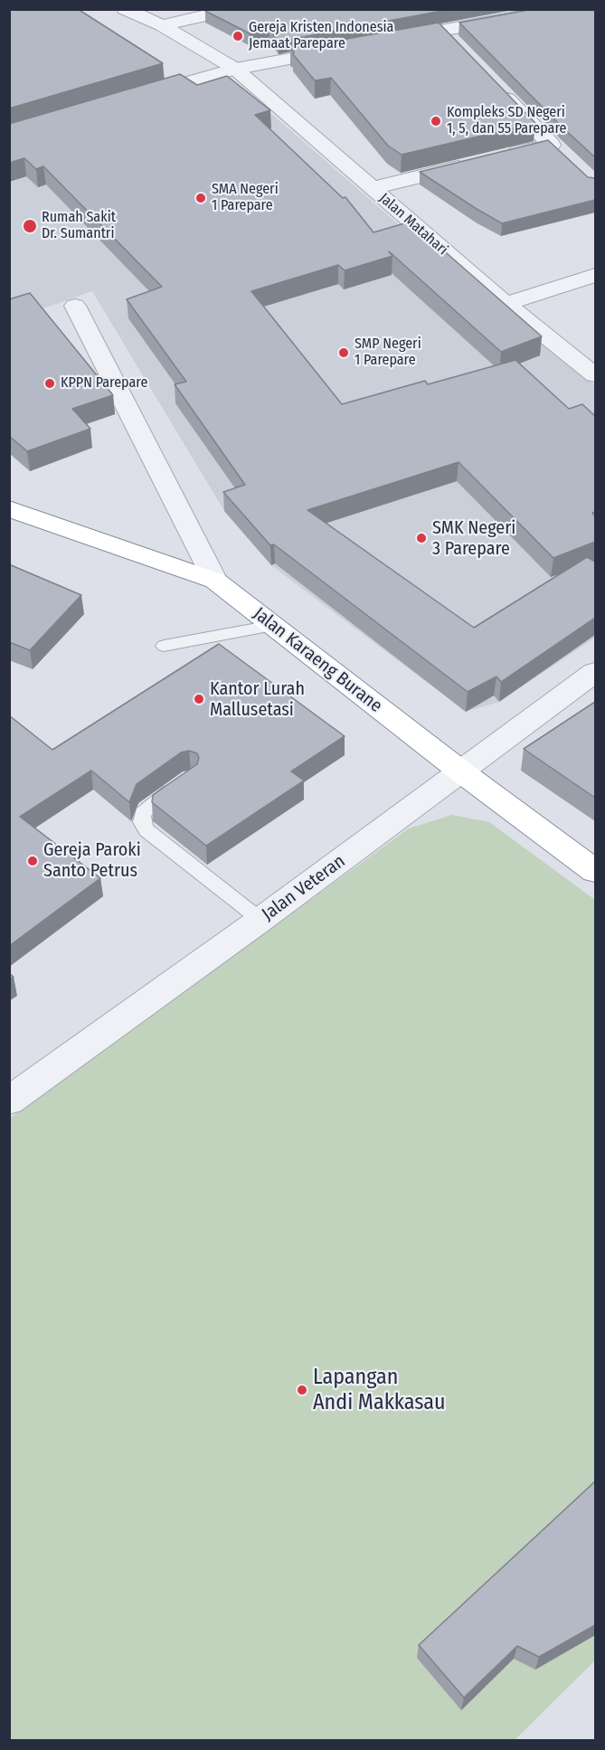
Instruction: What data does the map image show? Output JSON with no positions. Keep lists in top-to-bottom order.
{
  "streets": {
    "highway": ["Jalan Karaeng Burane"],
    "street": ["Jalan Matahari", "Jalan Veteran"]
  },
  "crossings": [
    ["Jalan Karaeng Burane", "Jalan Veteran"]
  ],
  "places": [
    "Gereja Kristen Indonesia Jemaat Parepare",
    "Kompleks SD Negeri 1, 5, dan 55 Parepare",
    "SMA Negeri 1 Parepare",
    "Rumah Sakit Dr. Sumantri",
    "SMP Negeri 1 Parepare",
    "KPPN Parepare",
    "SMK Negeri 3 Parepare",
    "Kantor Lurah Mallusetasi",
    "Gereja Paroki Santo Petrus",
    "Lapangan Andi Makkasau"
  ]
}
